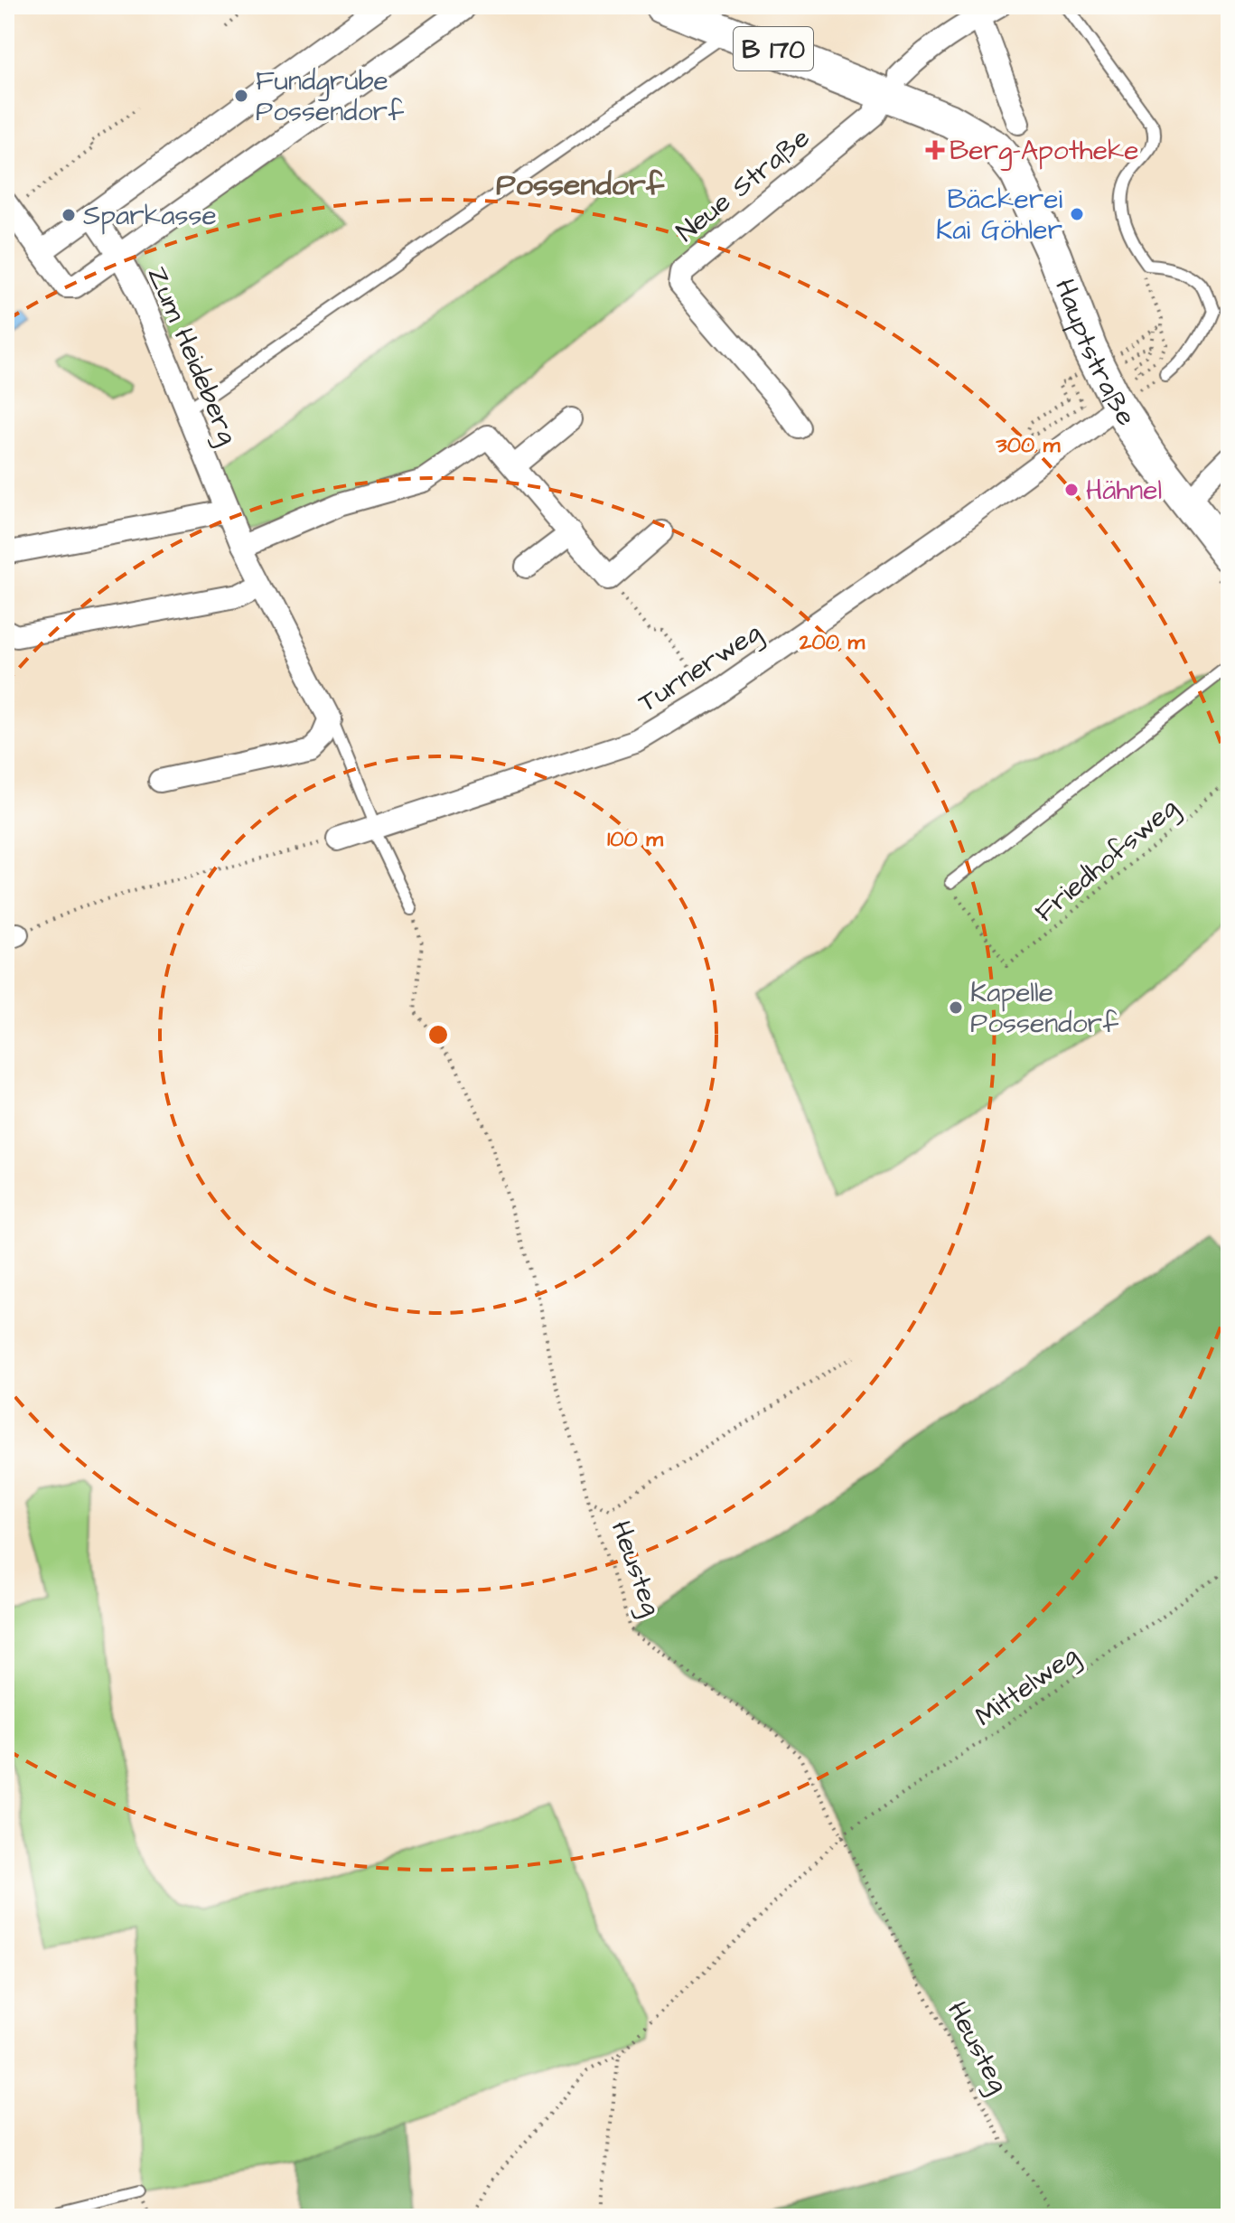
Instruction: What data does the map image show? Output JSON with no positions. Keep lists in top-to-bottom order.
{
  "streets": {
    "main road": ["B 170", "Hauptstraße"],
    "street": ["Neue Straße", "Zum Heideberg", "Turnerweg"],
    "path": ["Friedhofsweg", "Heusteg", "Mittelweg"]
  },
  "crossings": [
    ["Neue Straße", "Hauptstraße"],
    ["Hauptstraße", "Turnerweg"],
    ["Heusteg", "Mittelweg"]
  ],
  "districts": ["Possendorf"],
  "places": {
    "other": [
      "Fundgrube Possendorf",
      "Bäckerei Kai Göhler",
      "Sparkasse",
      "Hähnel",
      "Kapelle Possendorf"
    ],
    "health": ["Berg-Apotheke"]
  },
  "rings": ["300 m", "200 m", "100 m"]
}
